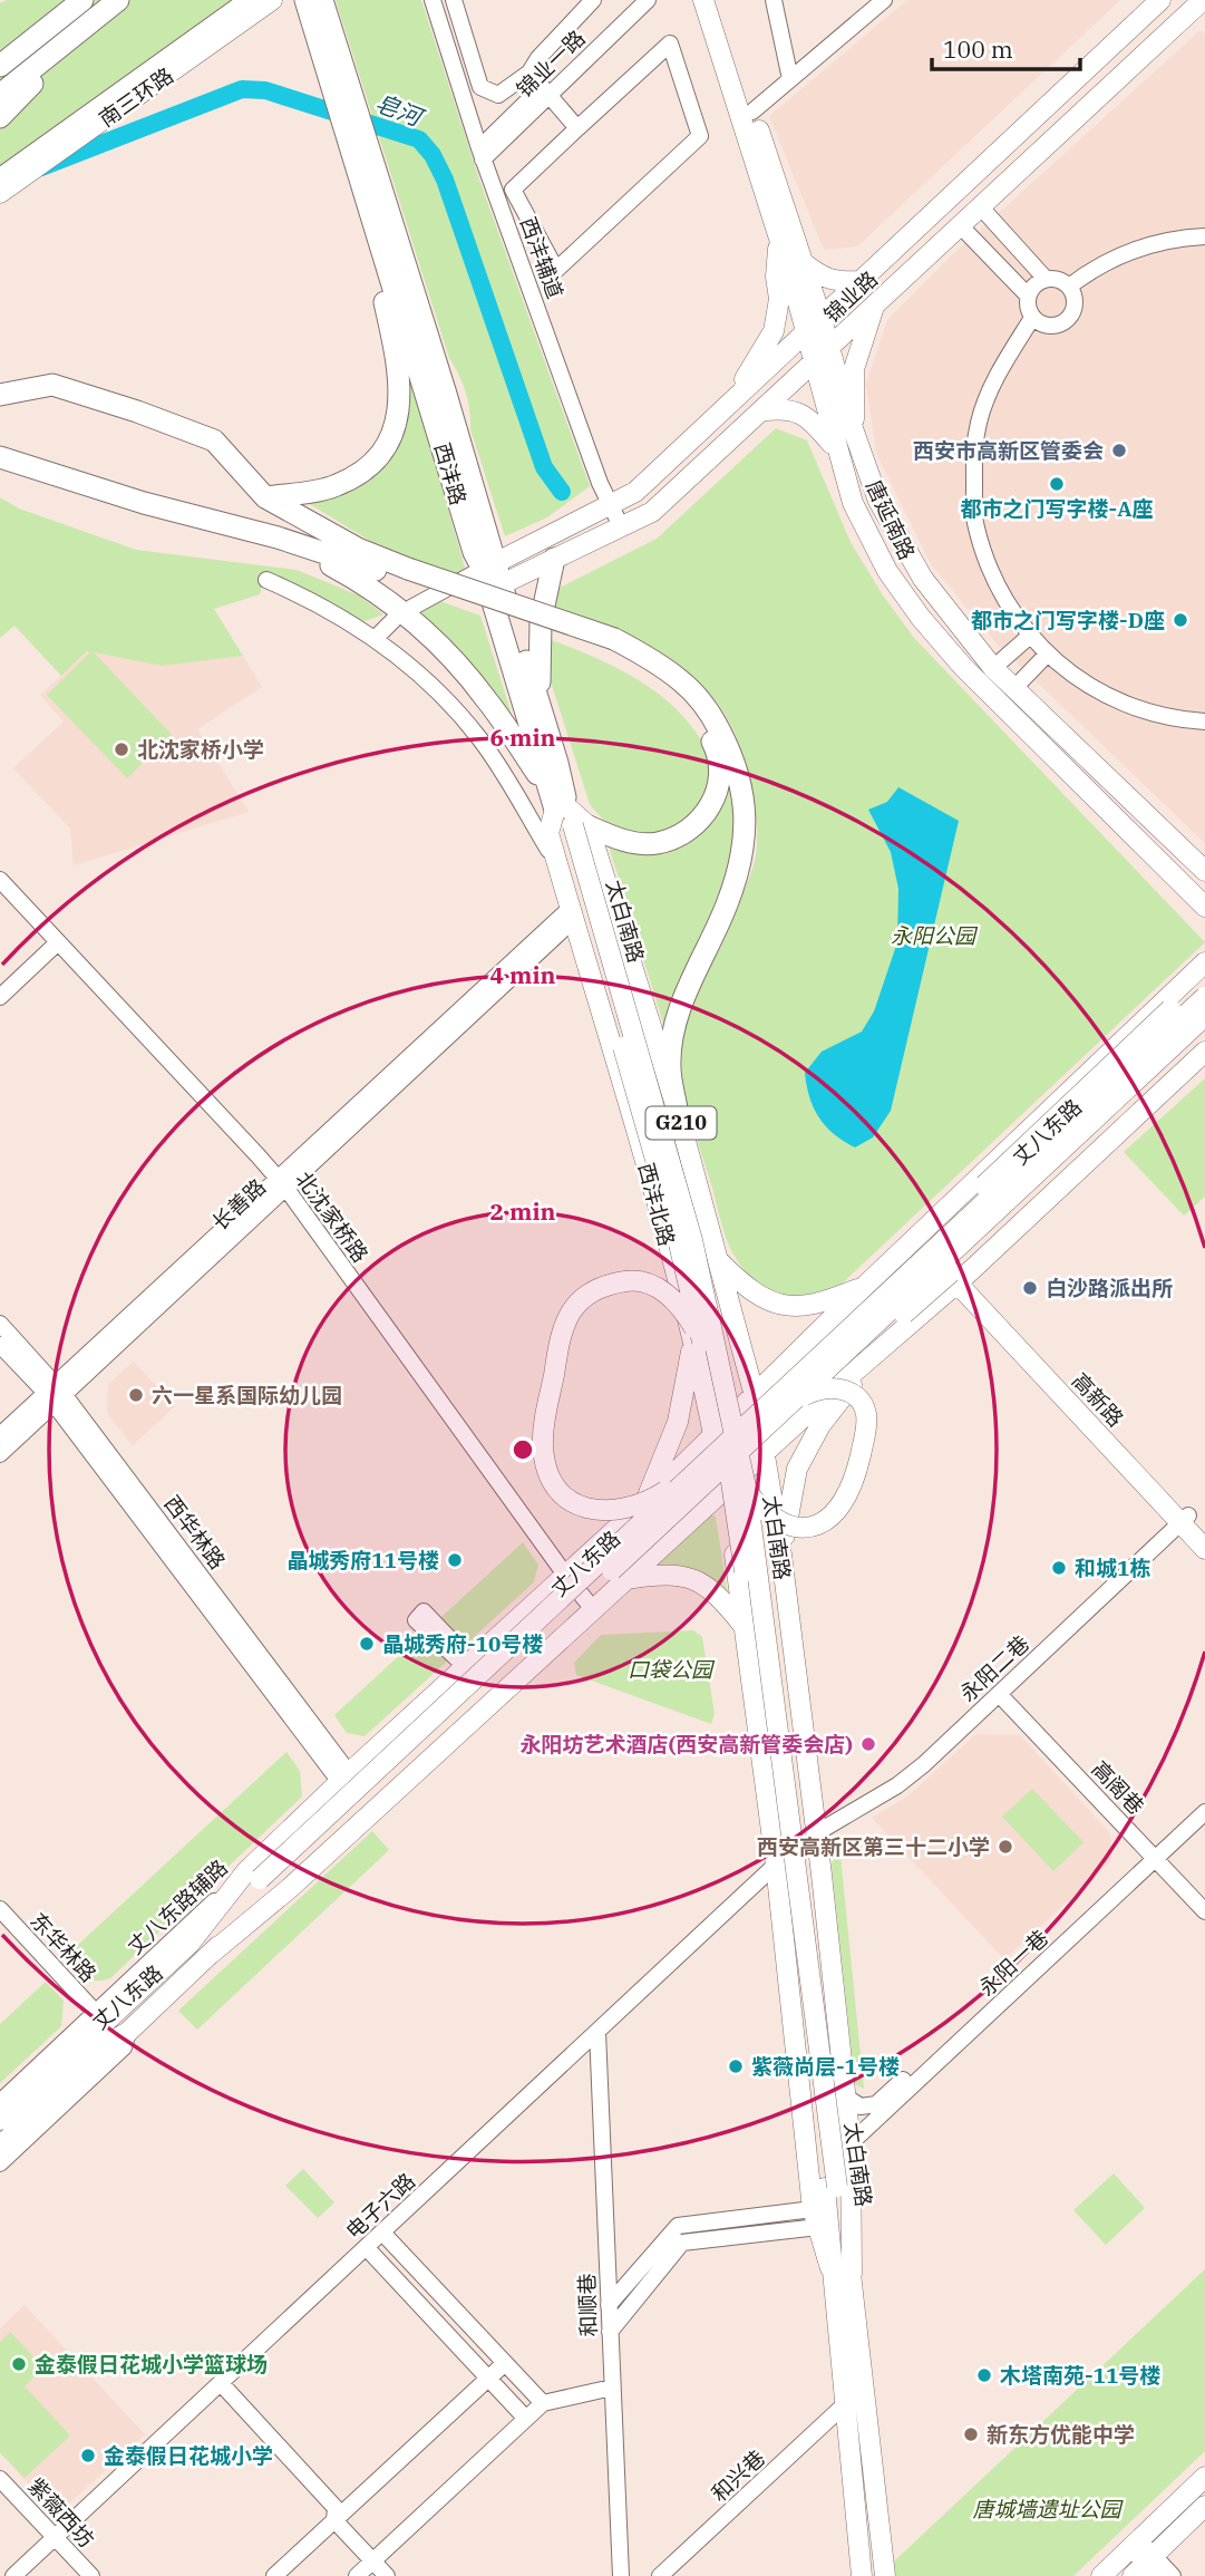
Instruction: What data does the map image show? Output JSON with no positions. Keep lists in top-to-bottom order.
{
  "streets": {
    "highway": ["南三环路", "西沣路"],
    "main road": [
      "锦业路",
      "唐延南路",
      "太白南路",
      "G210",
      "丈八东路",
      "西沣北路",
      "高新路"
    ],
    "street": [
      "锦业一路",
      "西沣辅道",
      "长善路",
      "北沈家桥路",
      "西华林路",
      "永阳二巷",
      "高阁巷",
      "丈八东路辅路",
      "东华林路",
      "永阳一巷",
      "电子六路",
      "和顺巷",
      "和兴巷",
      "紫薇西坊"
    ]
  },
  "crossings": [
    ["锦业一路", "西沣辅道"],
    ["西沣辅道", "锦业路"],
    ["锦业路", "西沣路"],
    ["锦业路", "唐延南路"],
    ["西沣路", "太白南路"],
    ["西沣路", "西沣北路"],
    ["太白南路", "西沣北路"],
    ["太白南路", "永阳二巷"],
    ["太白南路", "永阳一巷"],
    ["太白南路", "电子六路"],
    ["太白南路", "和兴巷"],
    ["丈八东路", "西沣北路"],
    ["丈八东路", "北沈家桥路"],
    ["丈八东路", "西华林路"],
    ["丈八东路", "丈八东路辅路"],
    ["丈八东路", "东华林路"],
    ["长善路", "西沣北路"],
    ["长善路", "北沈家桥路"],
    ["长善路", "西华林路"],
    ["高新路", "永阳二巷"],
    ["永阳二巷", "高阁巷"],
    ["高阁巷", "永阳一巷"],
    ["丈八东路辅路", "东华林路"],
    ["电子六路", "和顺巷"],
    ["电子六路", "紫薇西坊"]
  ],
  "water": ["皂河"],
  "parks": ["永阳公园", "口袋公园", "唐城墙遗址公园"],
  "places": [
    "西安市高新区管委会",
    "都市之门写字楼-A座",
    "都市之门写字楼-D座",
    "北沈家桥小学",
    "白沙路派出所",
    "六一星系国际幼儿园",
    "晶城秀府11号楼",
    "和城1栋",
    "晶城秀府-10号楼",
    "永阳坊艺术酒店(西安高新管委会店)",
    "西安高新区第三十二小学",
    "紫薇尚层-1号楼",
    "金泰假日花城小学篮球场",
    "木塔南苑-11号楼",
    "新东方优能中学",
    "金泰假日花城小学"
  ],
  "scale_bar": "100 m",
  "rings": ["6 min", "4 min", "2 min"]
}
